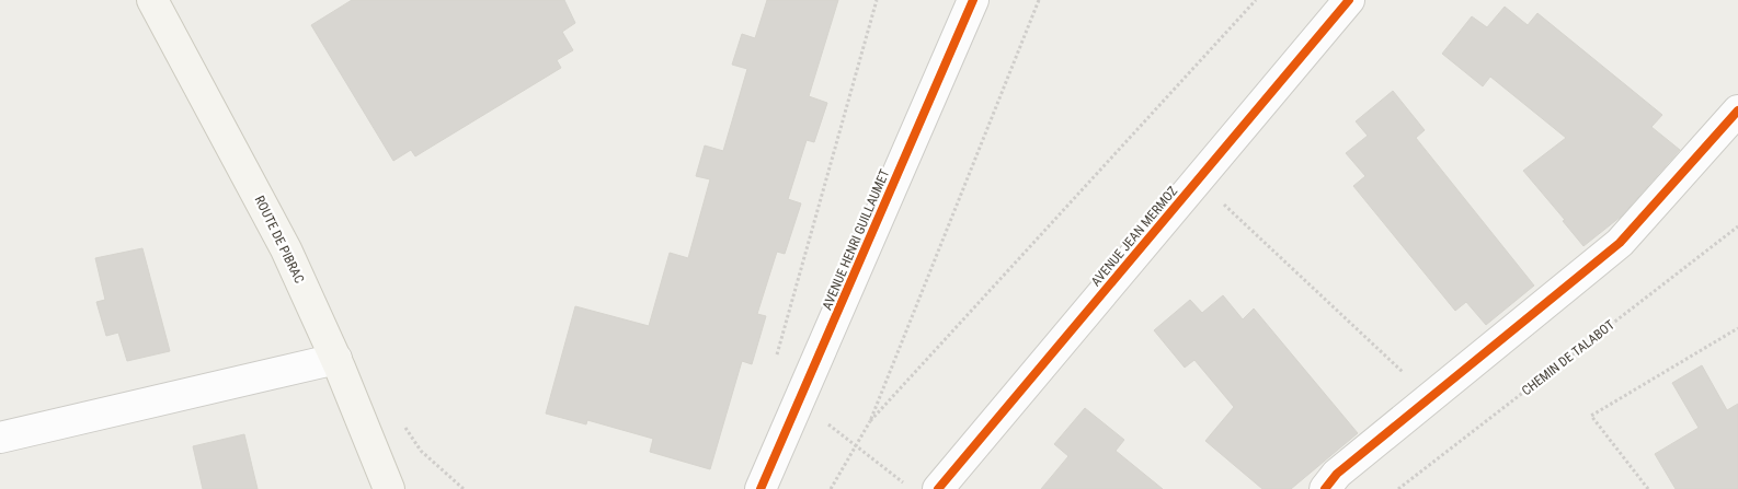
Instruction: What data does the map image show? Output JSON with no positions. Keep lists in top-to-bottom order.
{
  "streets": {
    "main road": ["ROUTE DE PIBRAC"],
    "street": ["AVENUE JEAN MERMOZ", "AVENUE HENRI GUILLAUMET"],
    "path": ["CHEMIN DE TALABOT"]
  }
}
